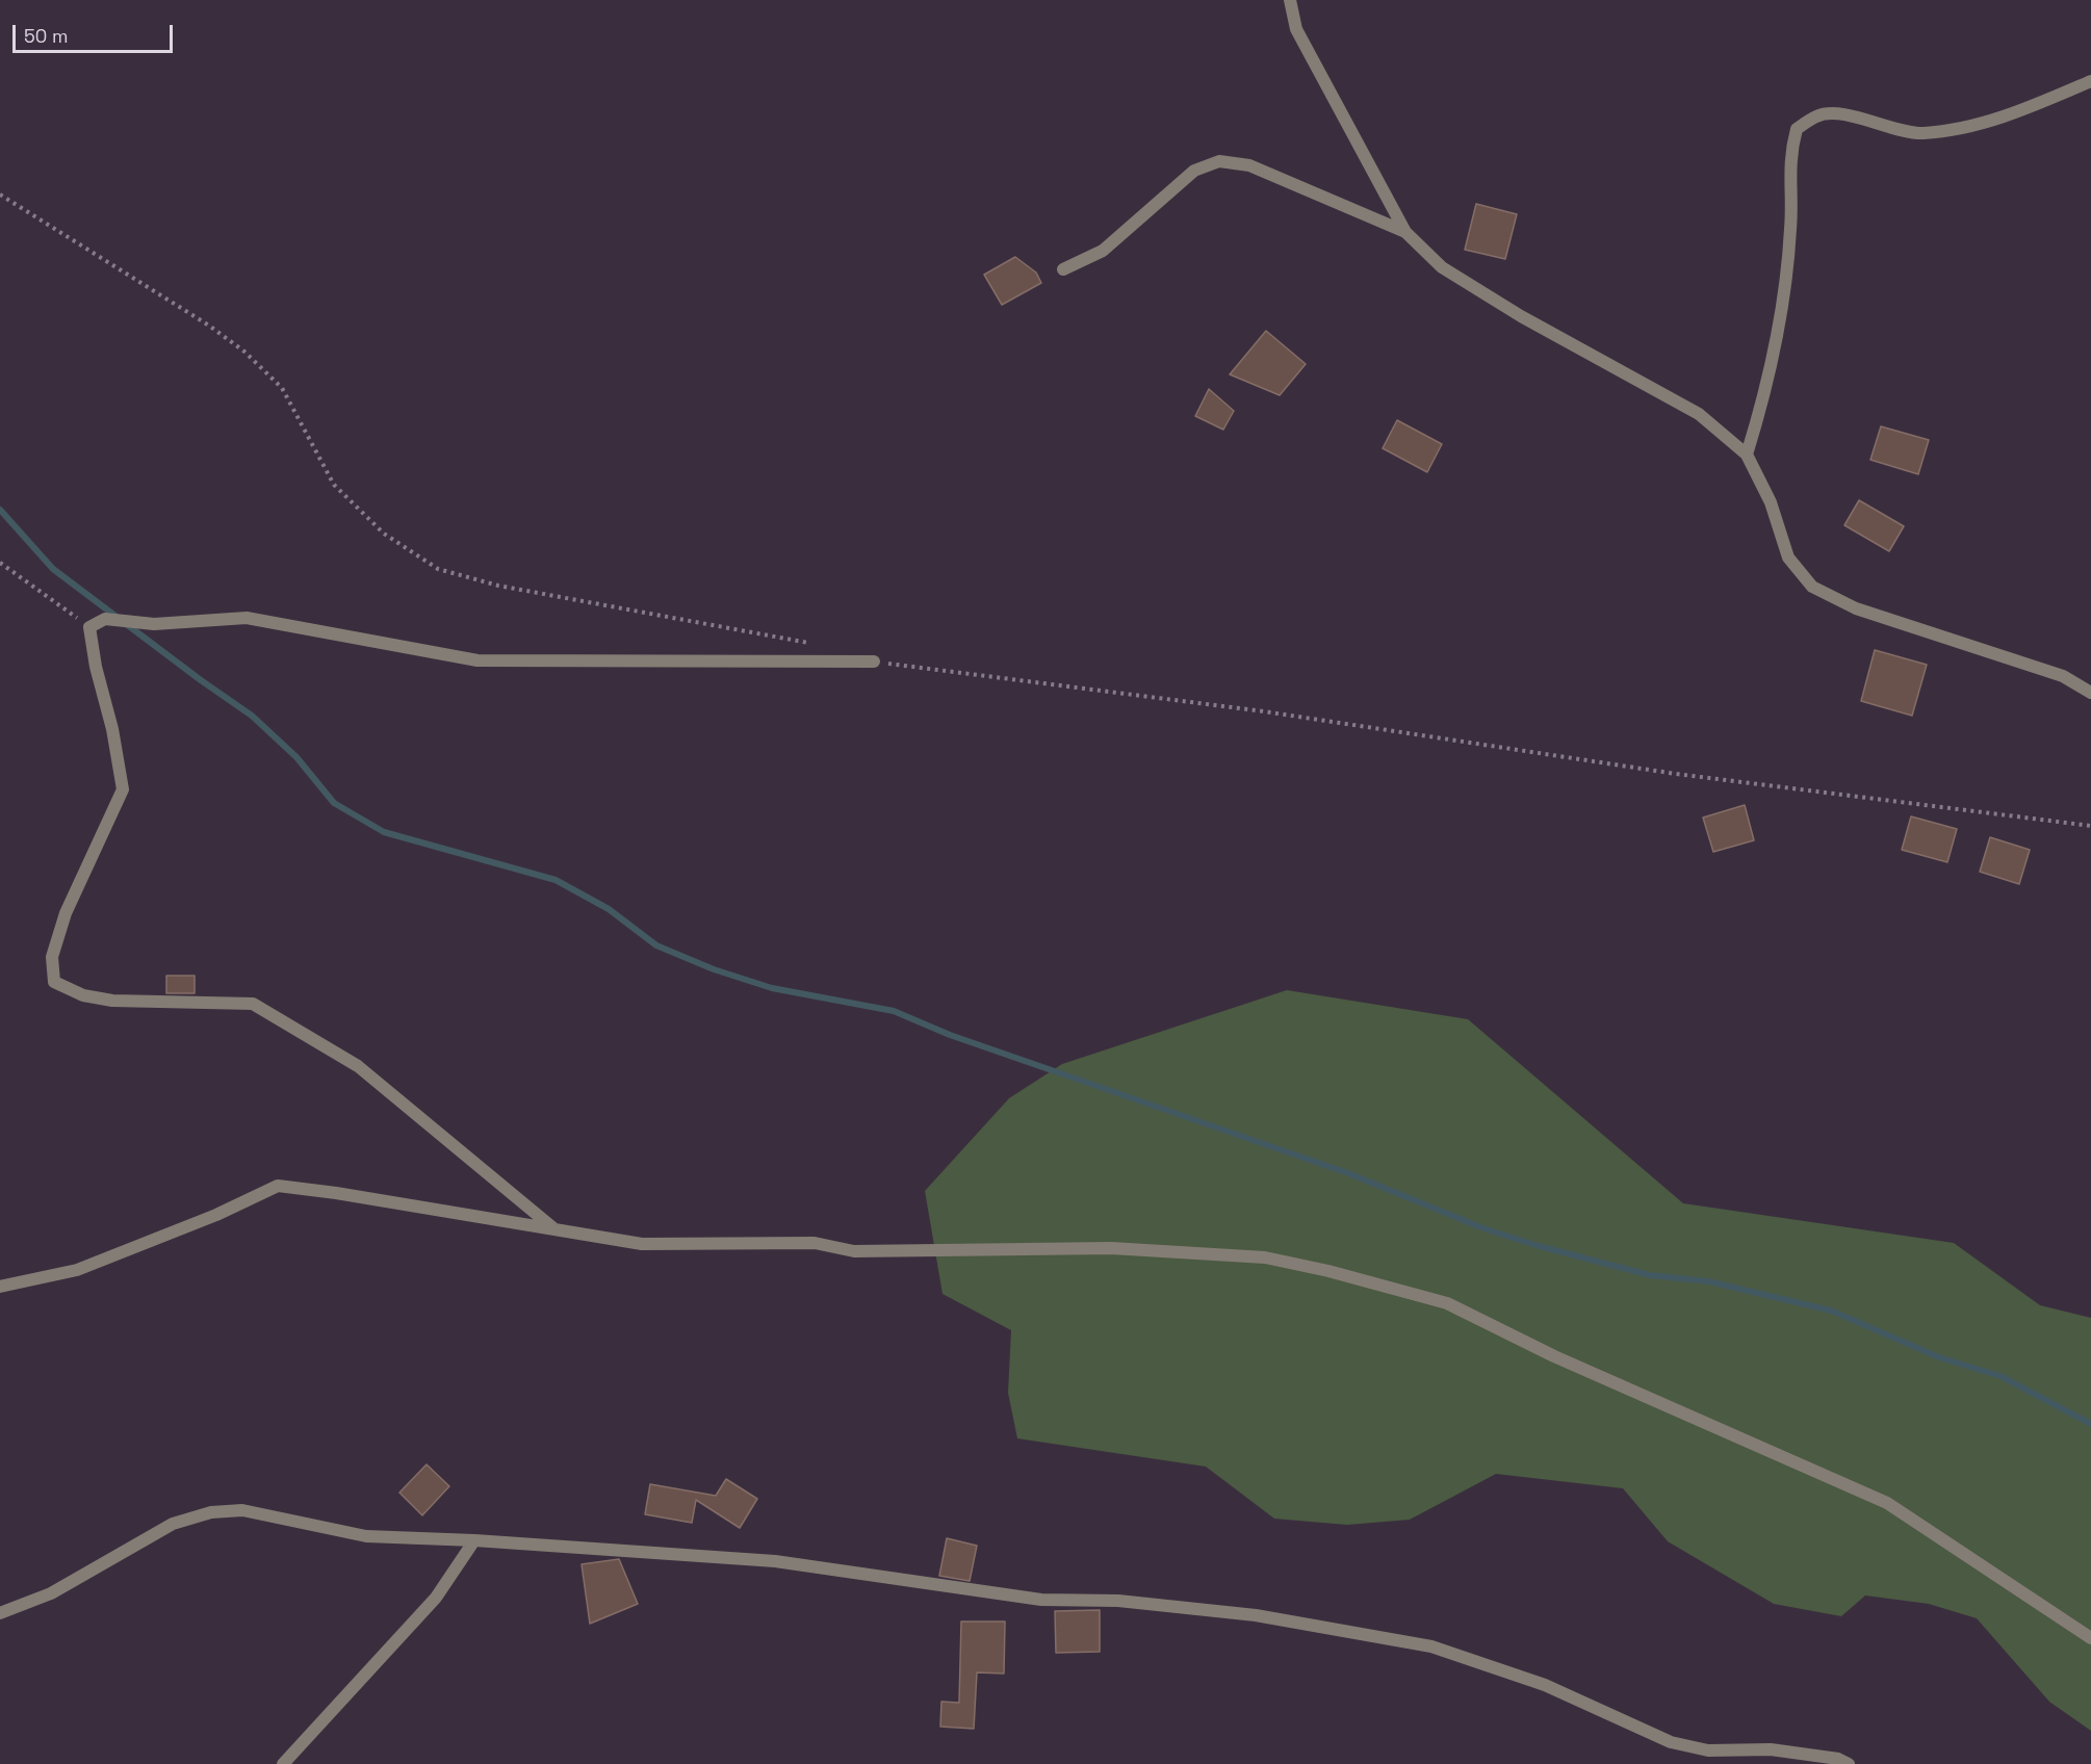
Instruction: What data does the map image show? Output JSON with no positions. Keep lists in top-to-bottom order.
{
  "scale_bar": "50 m"
}
